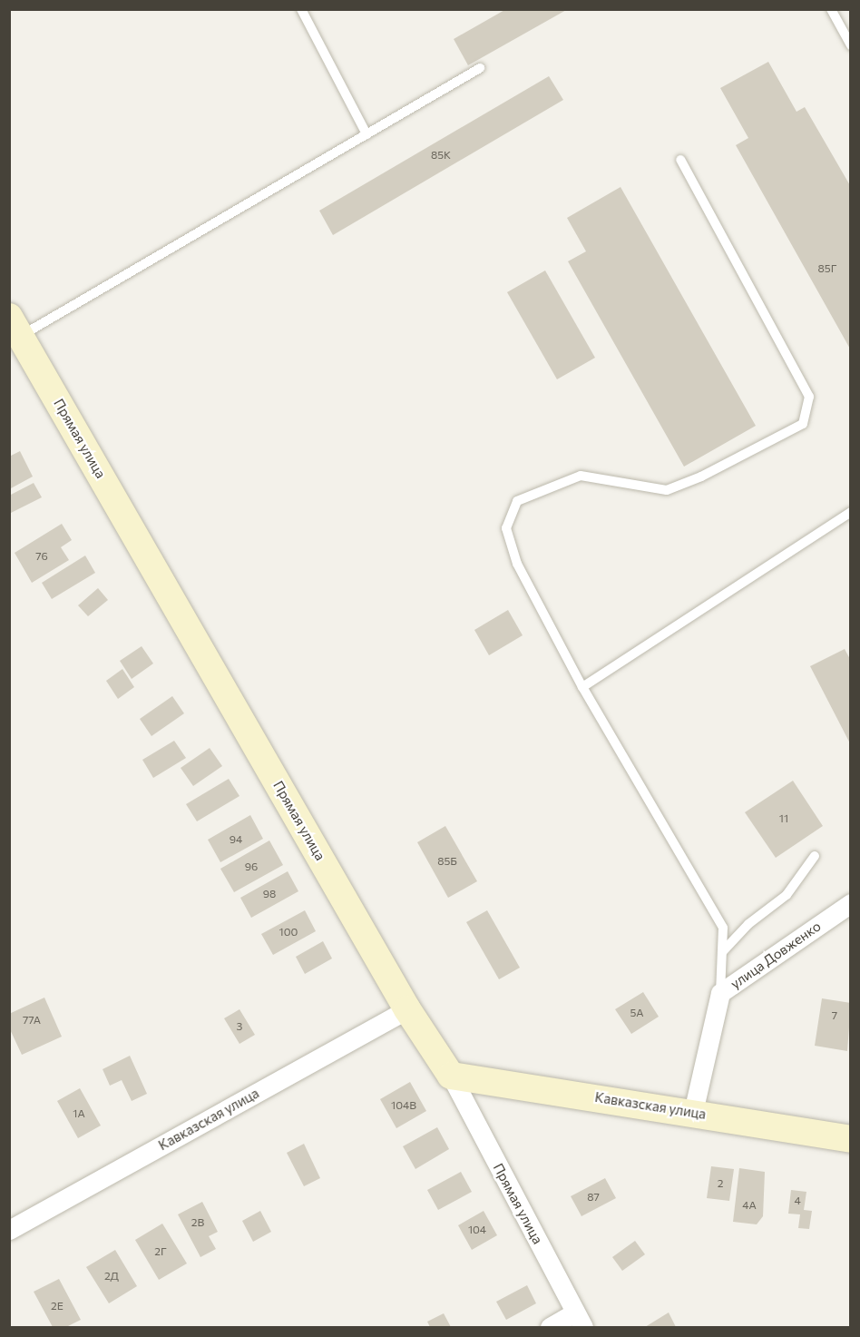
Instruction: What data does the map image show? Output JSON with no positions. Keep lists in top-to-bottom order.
{
  "streets": {
    "street": ["Прямая улица", "улица Довженко", "Кавказская улица"]
  },
  "crossings": [
    ["Прямая улица", "Кавказская улица"],
    ["улица Довженко", "Кавказская улица"]
  ],
  "house_numbers": [
    "85К",
    "85Г",
    "76",
    "11",
    "94",
    "85Б",
    "96",
    "98",
    "100",
    "5А",
    "7",
    "77А",
    "3",
    "104В",
    "1А",
    "2",
    "87",
    "4",
    "4А",
    "2В",
    "104",
    "2Г",
    "2Д",
    "2Е"
  ]
}
